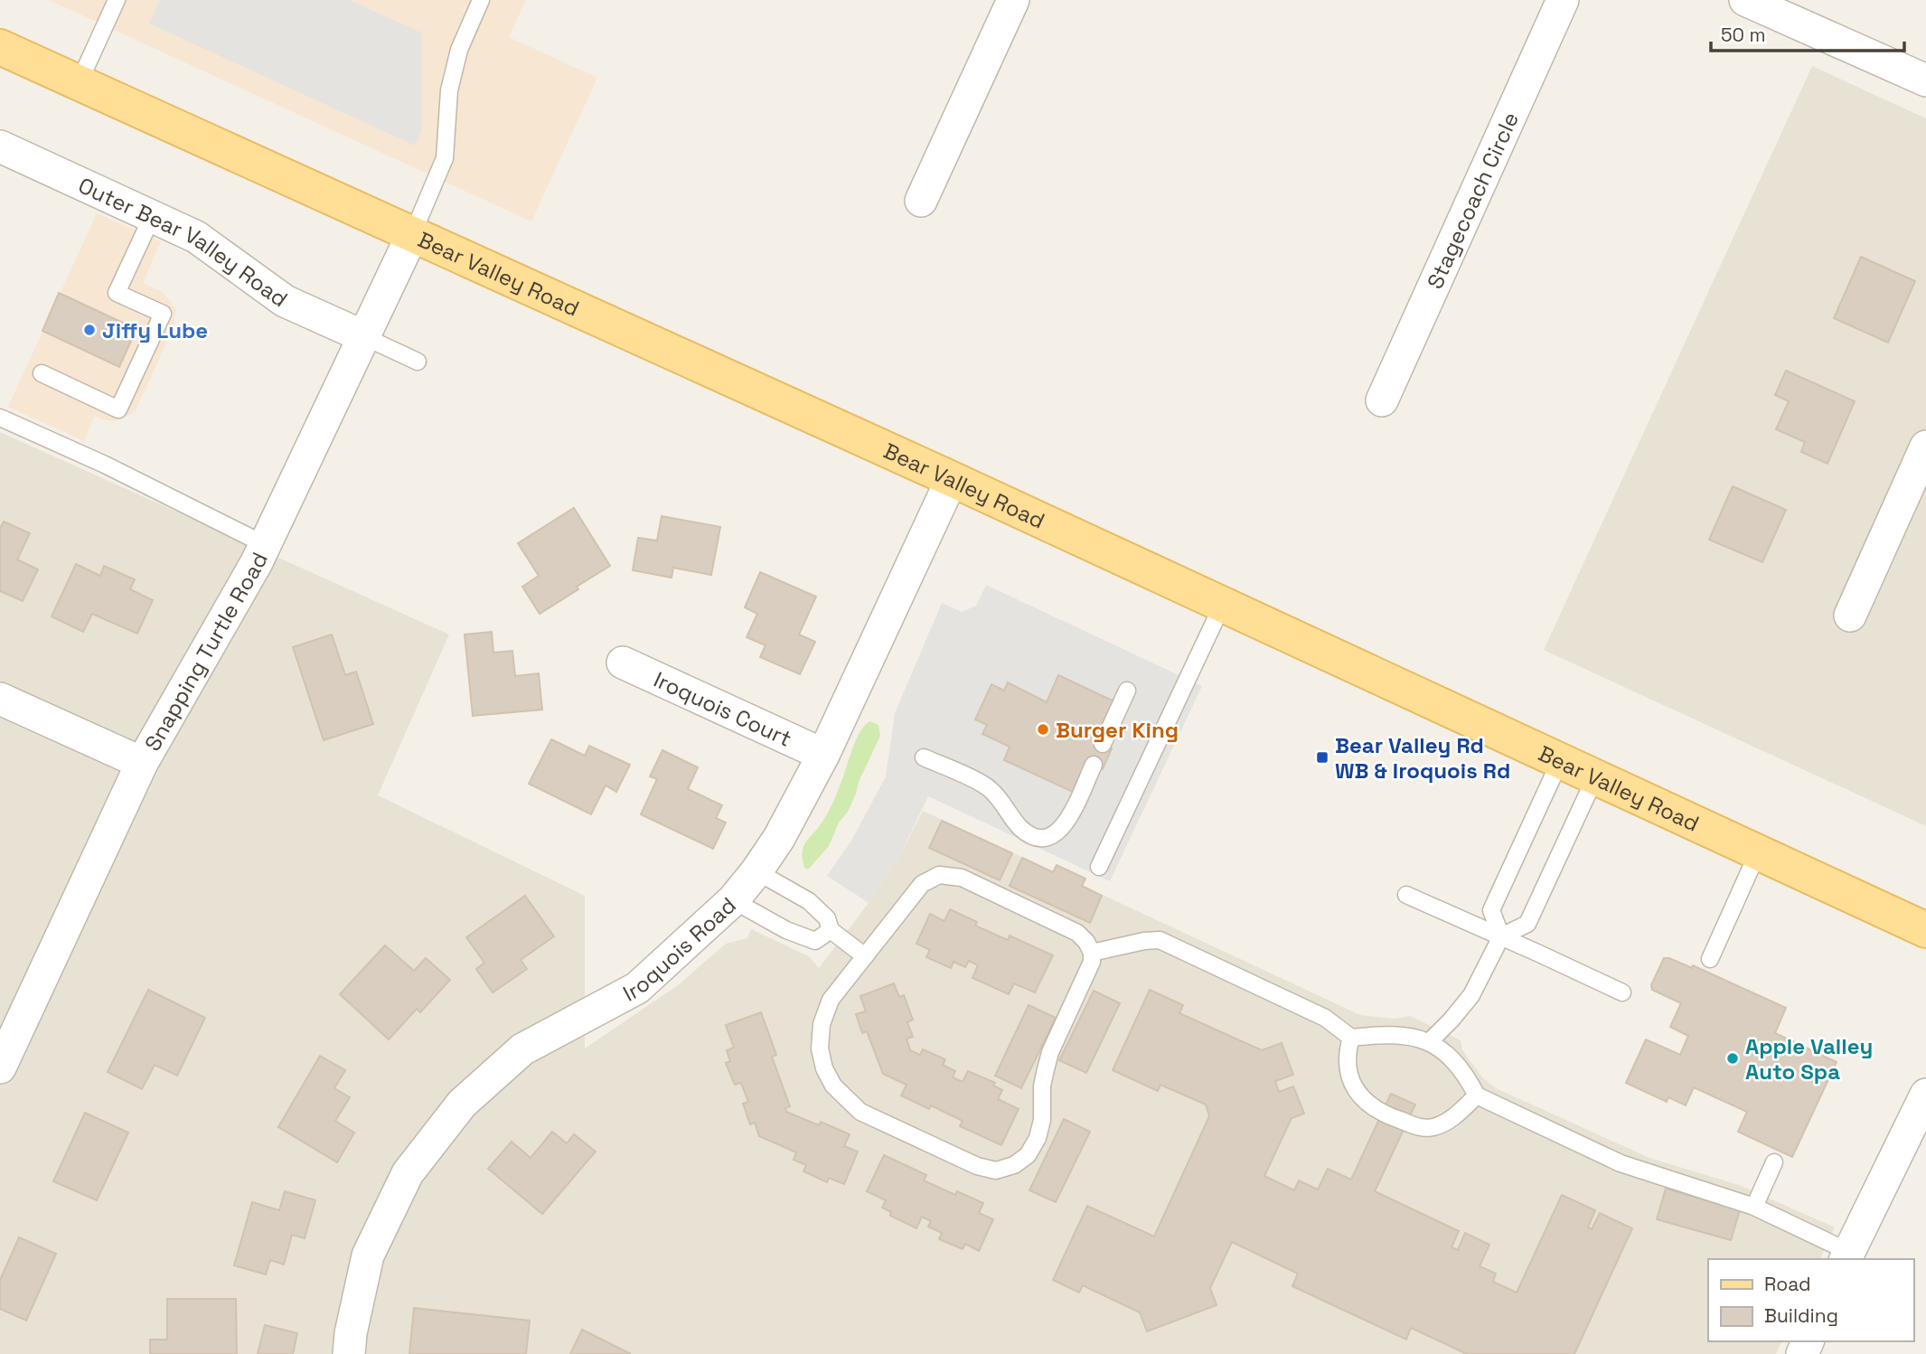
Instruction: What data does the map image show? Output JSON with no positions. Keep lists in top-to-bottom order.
{
  "streets": {
    "main road": ["Bear Valley Road"],
    "street": [
      "Stagecoach Circle",
      "Outer Bear Valley Road",
      "Snapping Turtle Road",
      "Iroquois Court",
      "Iroquois Road"
    ]
  },
  "crossings": [
    ["Outer Bear Valley Road", "Snapping Turtle Road"],
    ["Bear Valley Road", "Snapping Turtle Road"],
    ["Bear Valley Road", "Iroquois Road"],
    ["Iroquois Court", "Iroquois Road"]
  ],
  "places": {
    "other": ["Jiffy Lube", "Burger King", "Apple Valley Auto Spa"],
    "transit": ["Bear Valley Rd WB & Iroquois Rd"]
  },
  "legend": ["Road", "Building"],
  "scale_bar": "50 m"
}
